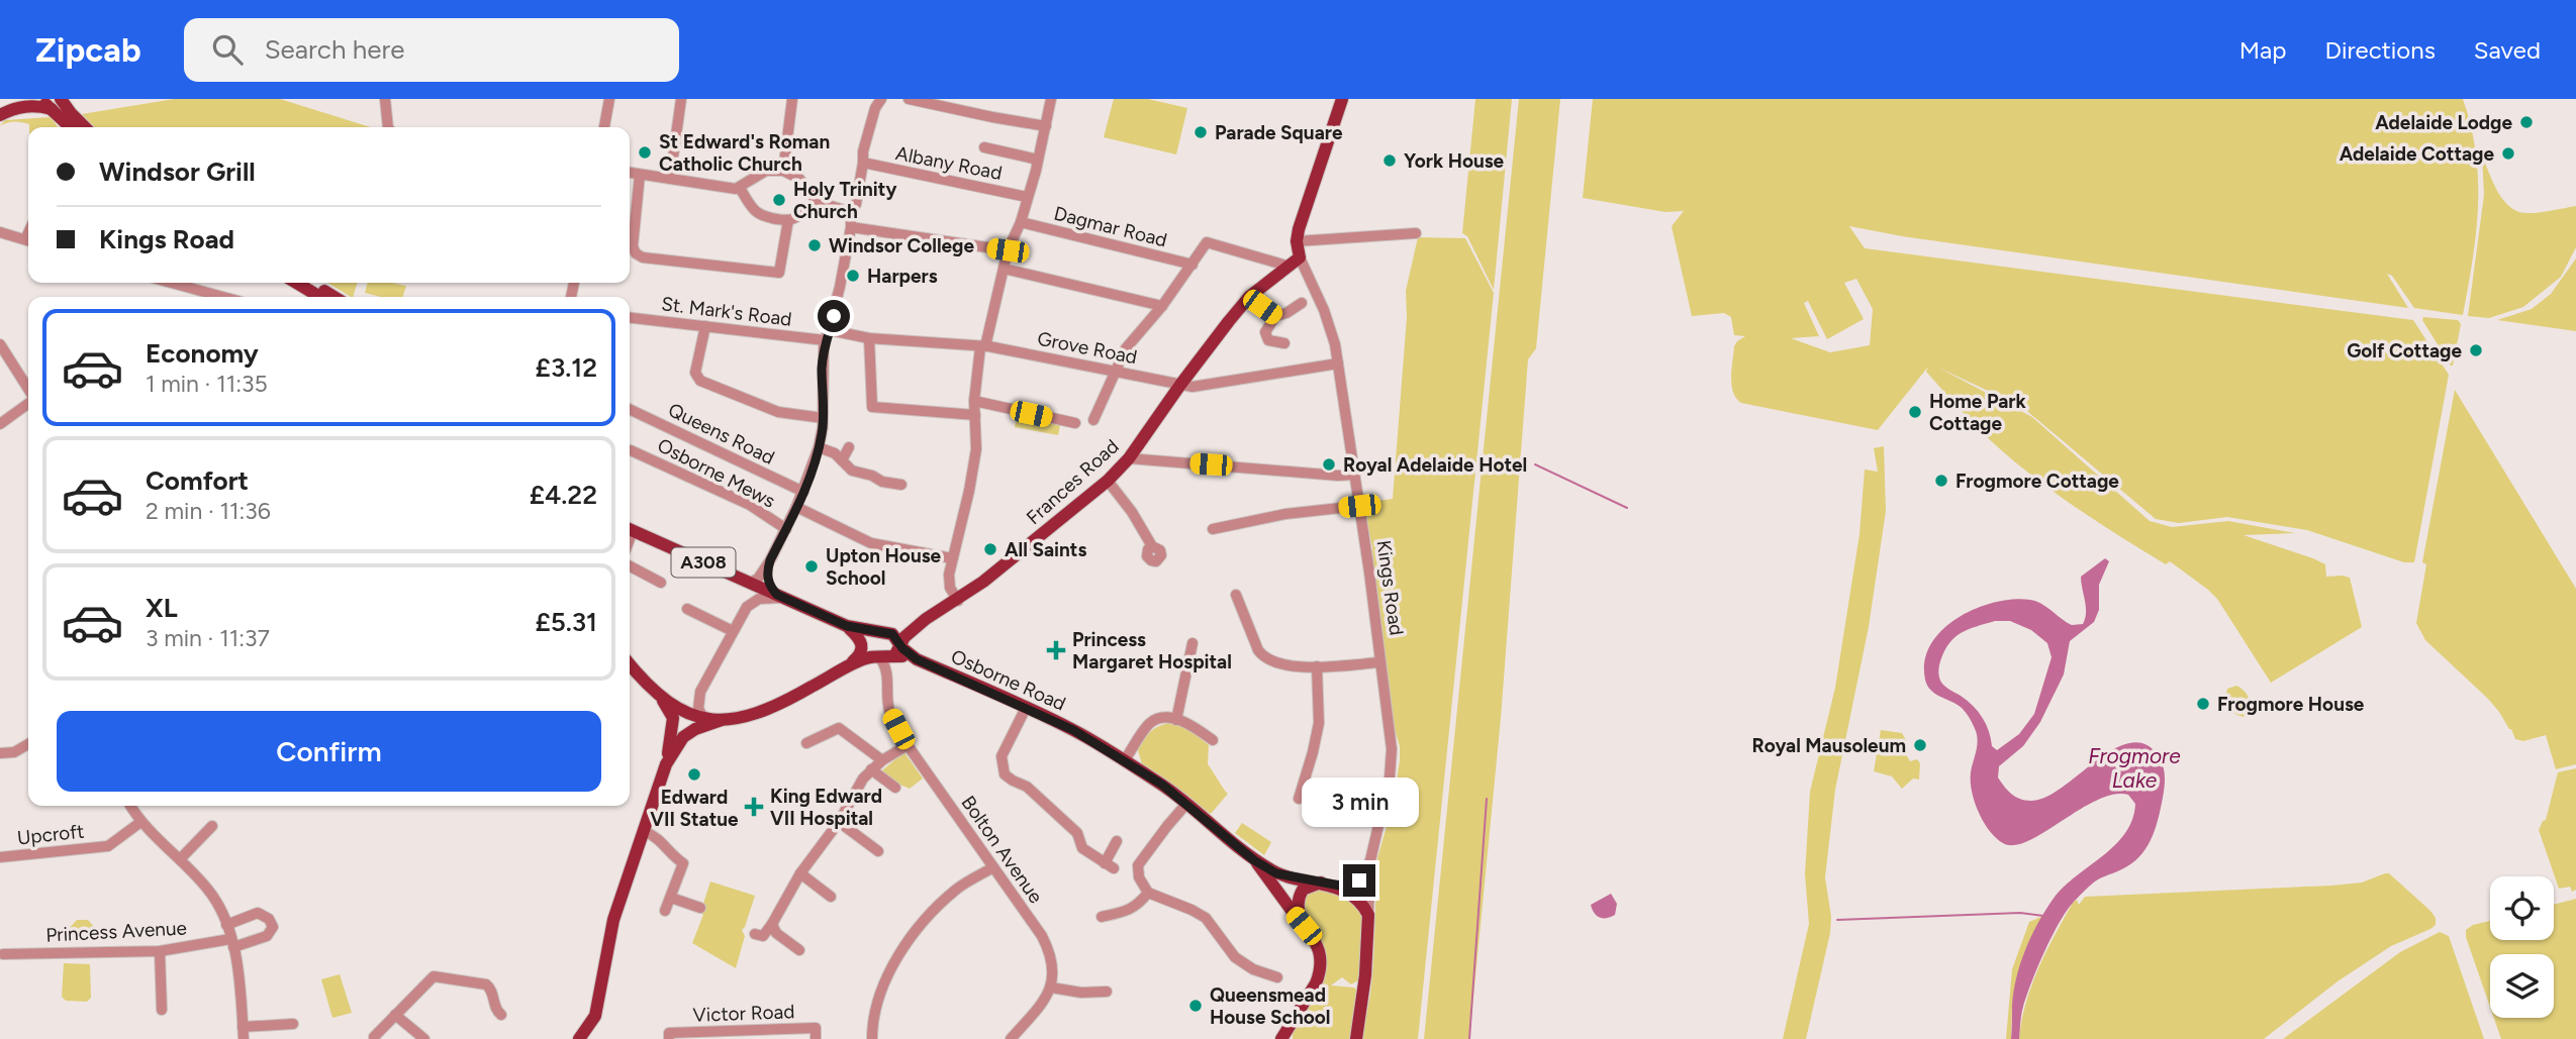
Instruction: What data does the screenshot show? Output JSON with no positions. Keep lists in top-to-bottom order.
{
  "streets": {
    "main road": [
      "Frances Road",
      "A308",
      "Kings Road",
      "Osborne Road"
    ],
    "street": [
      "Albany Road",
      "Dagmar Road",
      "St. Mark's Road",
      "Grove Road",
      "Queens Road",
      "Osborne Mews",
      "Upcroft",
      "Bolton Avenue",
      "Princess Avenue",
      "Victor Road"
    ]
  },
  "crossings": [
    ["St. Mark's Road", "Grove Road"],
    ["Grove Road", "Frances Road"],
    ["Grove Road", "Kings Road"],
    ["Frances Road", "A308"],
    ["Frances Road", "Kings Road"],
    ["Frances Road", "Osborne Road"],
    ["Frances Road", "Bolton Avenue"],
    ["A308", "Osborne Road"],
    ["A308", "Bolton Avenue"],
    ["Kings Road", "Osborne Road"],
    ["Osborne Road", "Bolton Avenue"]
  ],
  "water": ["Frogmore Lake"],
  "places": {
    "other": [
      "Adelaide Lodge",
      "Parade Square",
      "St Edward's Roman Catholic Church",
      "Adelaide Cottage",
      "York House",
      "Holy Trinity Church",
      "Windsor College",
      "Harpers",
      "Golf Cottage",
      "Home Park Cottage",
      "Royal Adelaide Hotel",
      "Frogmore Cottage",
      "All Saints",
      "Upton House School",
      "Frogmore House",
      "Royal Mausoleum",
      "Edward VII Statue",
      "Queensmead House School"
    ],
    "health": ["Princess Margaret Hospital", "King Edward VII Hospital"]
  },
  "page": {
    "header": "Zipcab",
    "search": "Search here",
    "nav": ["Map", "Directions", "Saved"],
    "banner": ["Windsor Grill", "Kings Road"],
    "list": [
      {
        "name": "Economy",
        "note": "1 min · 11:35",
        "value": "£3.12"
      },
      {
        "name": "Comfort",
        "note": "2 min · 11:36",
        "value": "£4.22"
      },
      {
        "name": "XL",
        "note": "3 min · 11:37",
        "value": "£5.31"
      }
    ],
    "buttons": "Confirm",
    "bubble": "3 min"
  }
}
